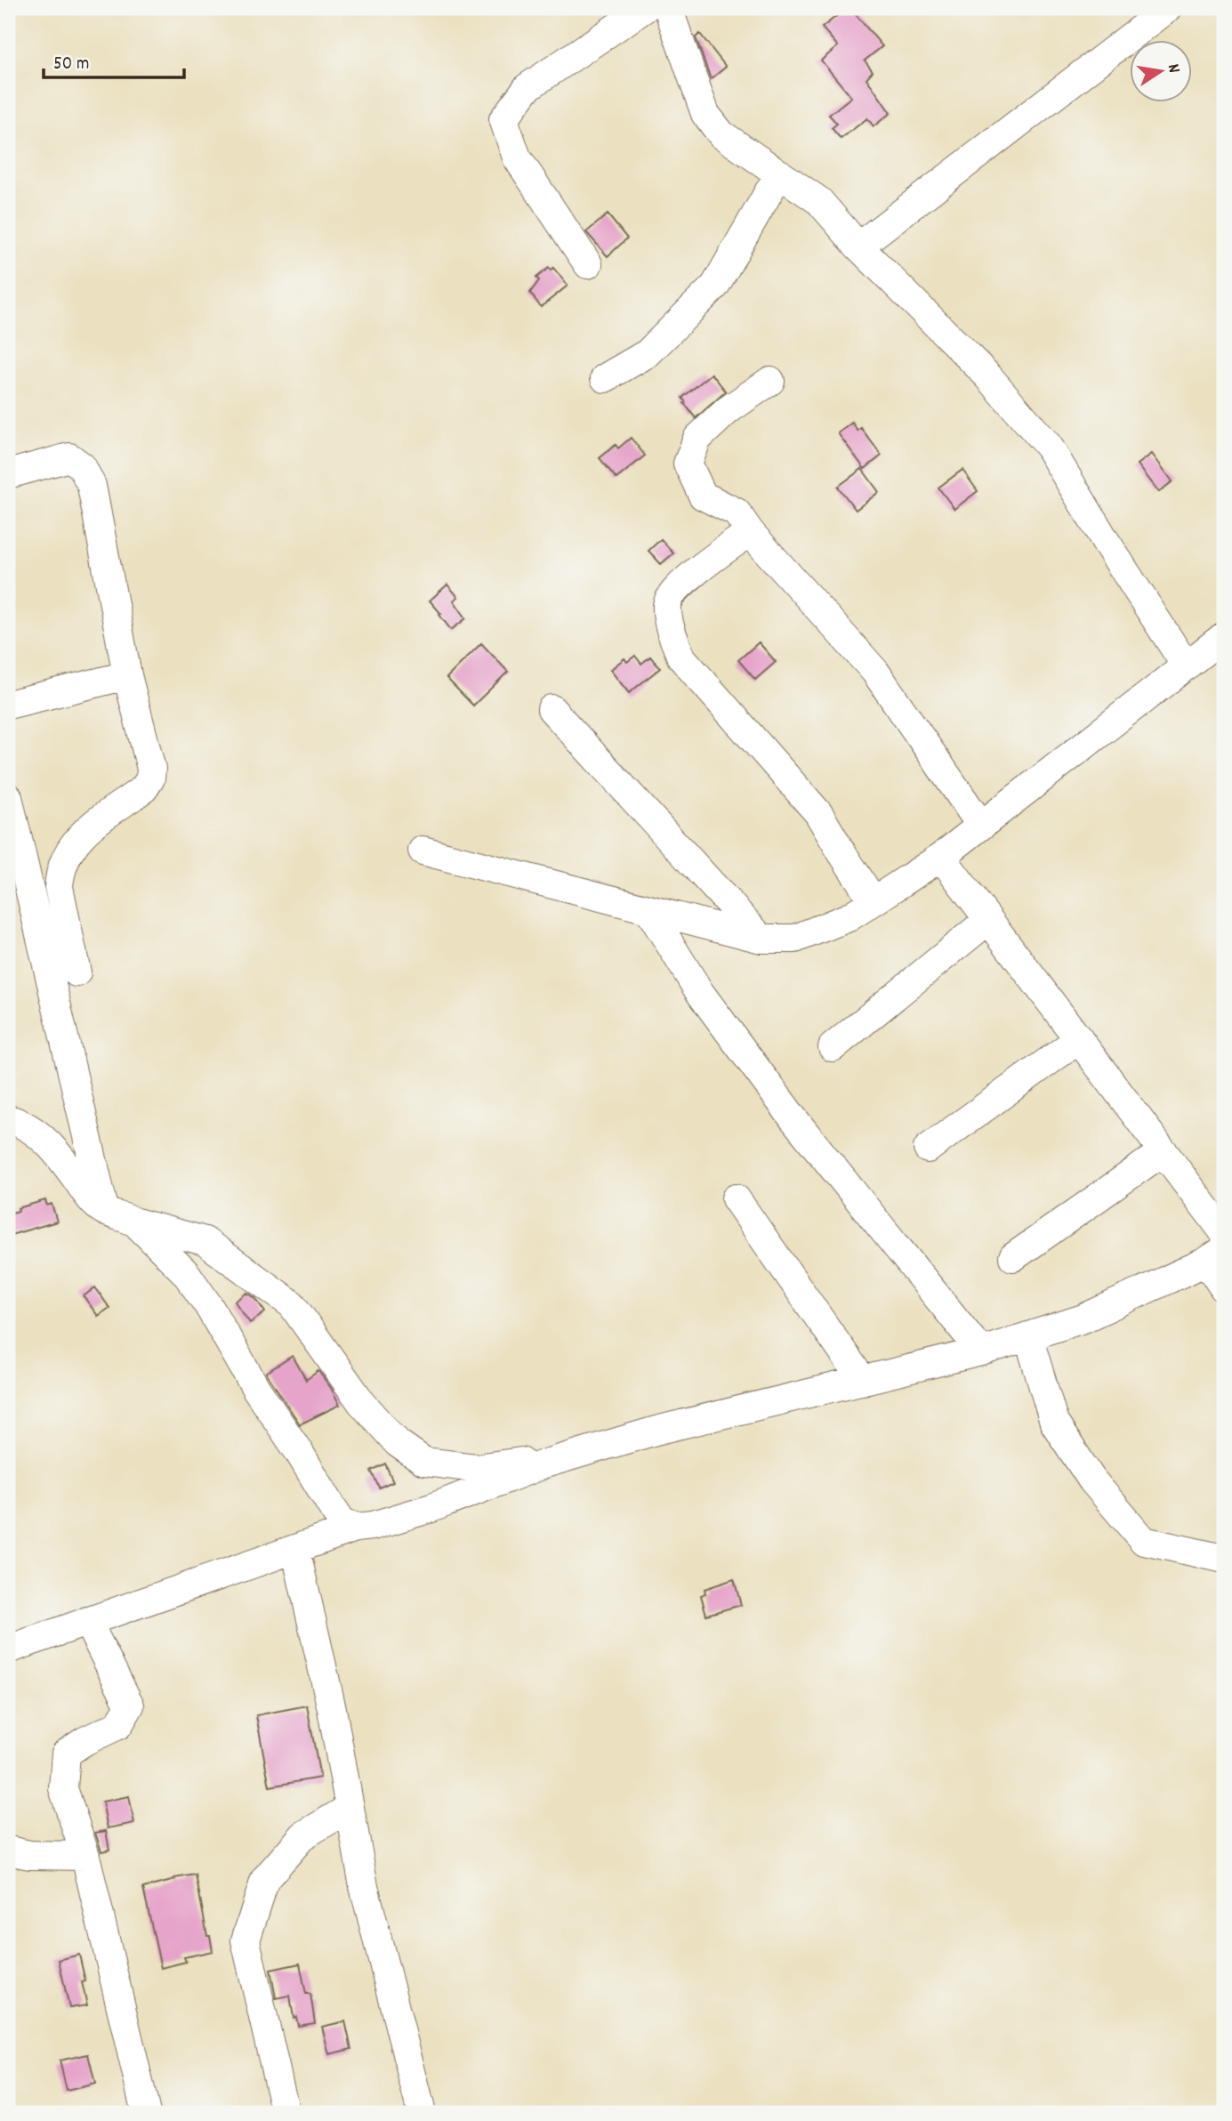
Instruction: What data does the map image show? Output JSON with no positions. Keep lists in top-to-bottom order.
{
  "scale_bar": "50 m",
  "north": "right"
}
